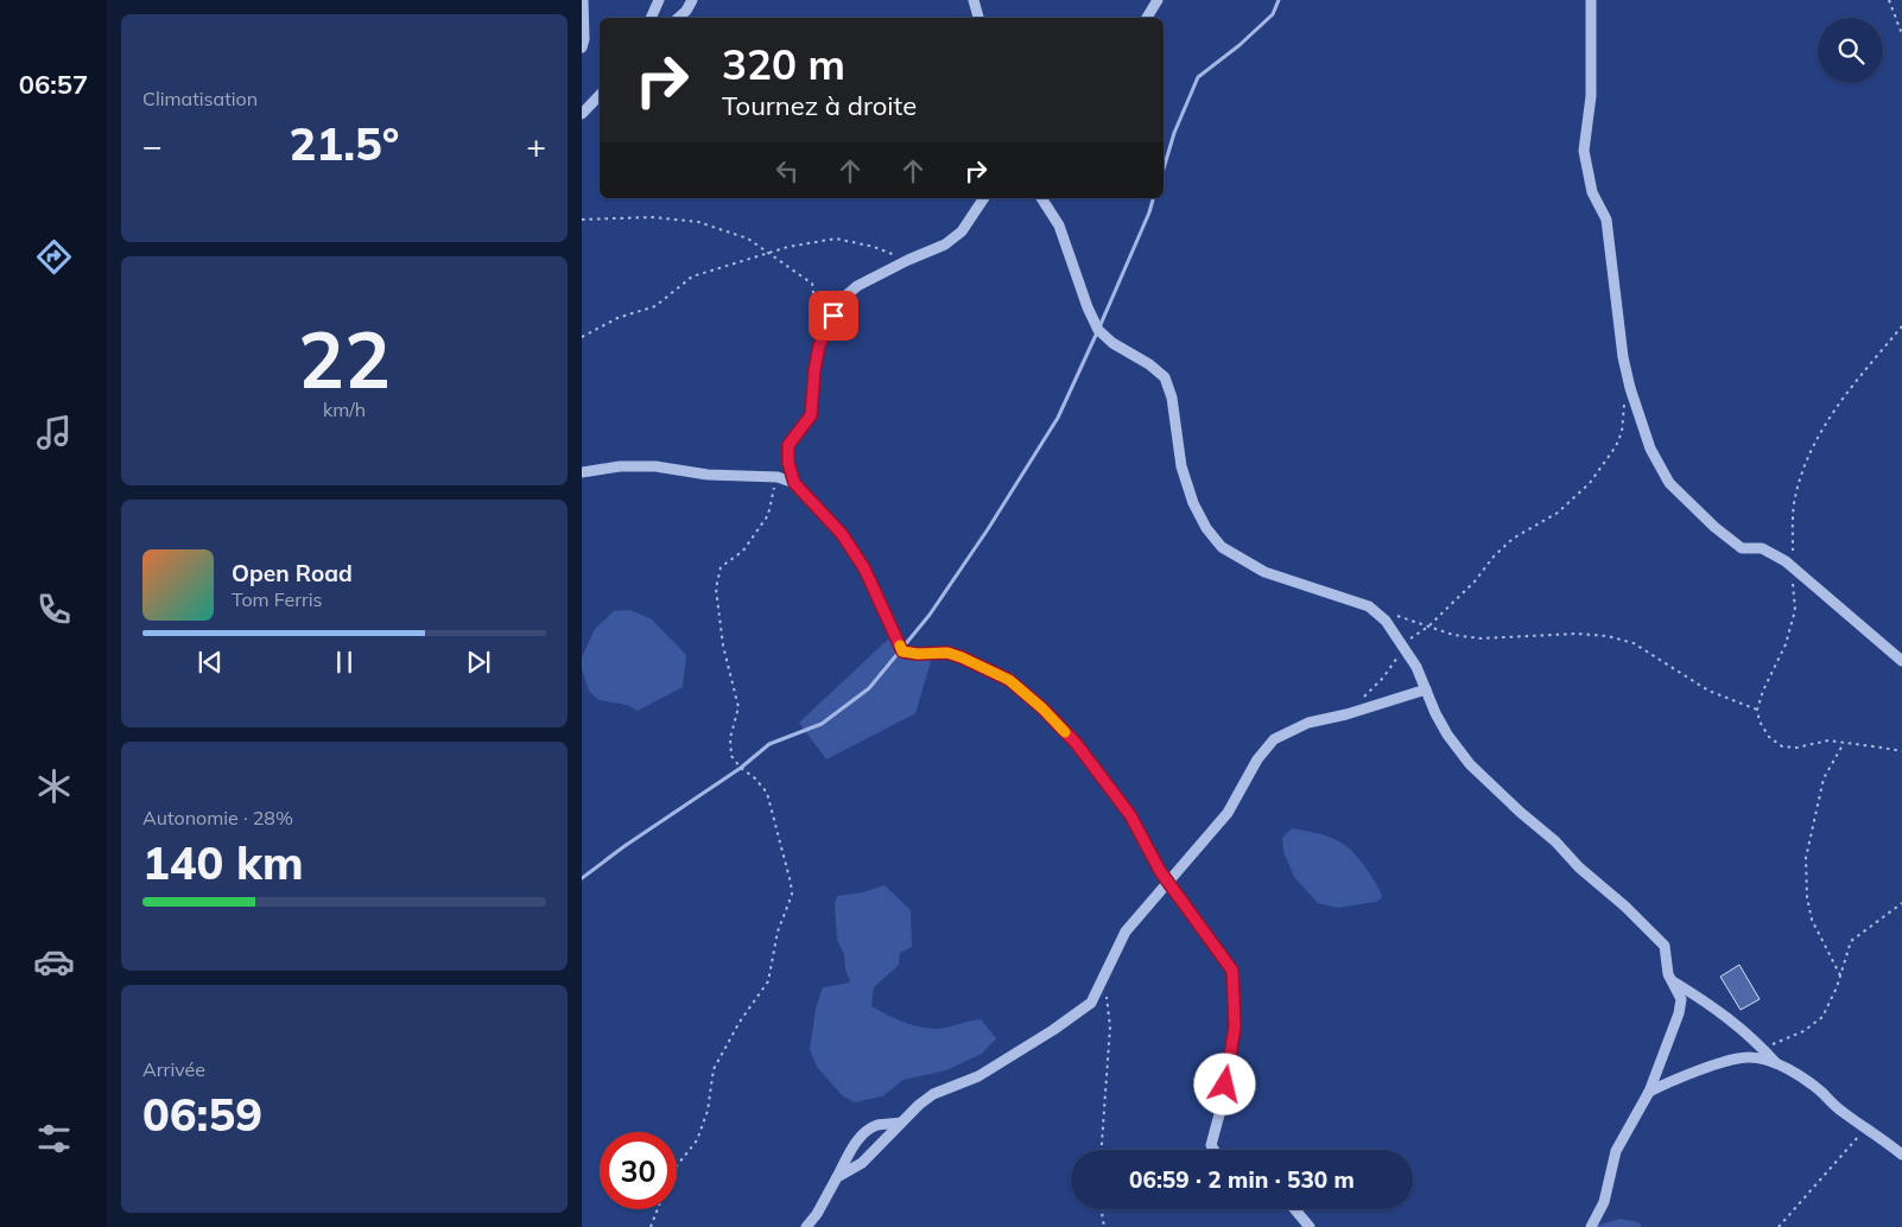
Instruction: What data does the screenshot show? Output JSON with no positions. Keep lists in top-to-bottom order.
{
  "page": {
    "tabs": "06:57",
    "tile": [
      "Climatisation",
      ["22", "km/h"],
      ["Autonomie · 28%", "140 km"],
      ["Arrivée", "06:59"]
    ],
    "turn": ["320 m", "Tournez à droite"],
    "heat": ["−", "21.5°", "+"],
    "song": ["Open Road", "Tom Ferris"],
    "limit": "30",
    "trip": "06:59 · 2 min · 530 m"
  }
}
